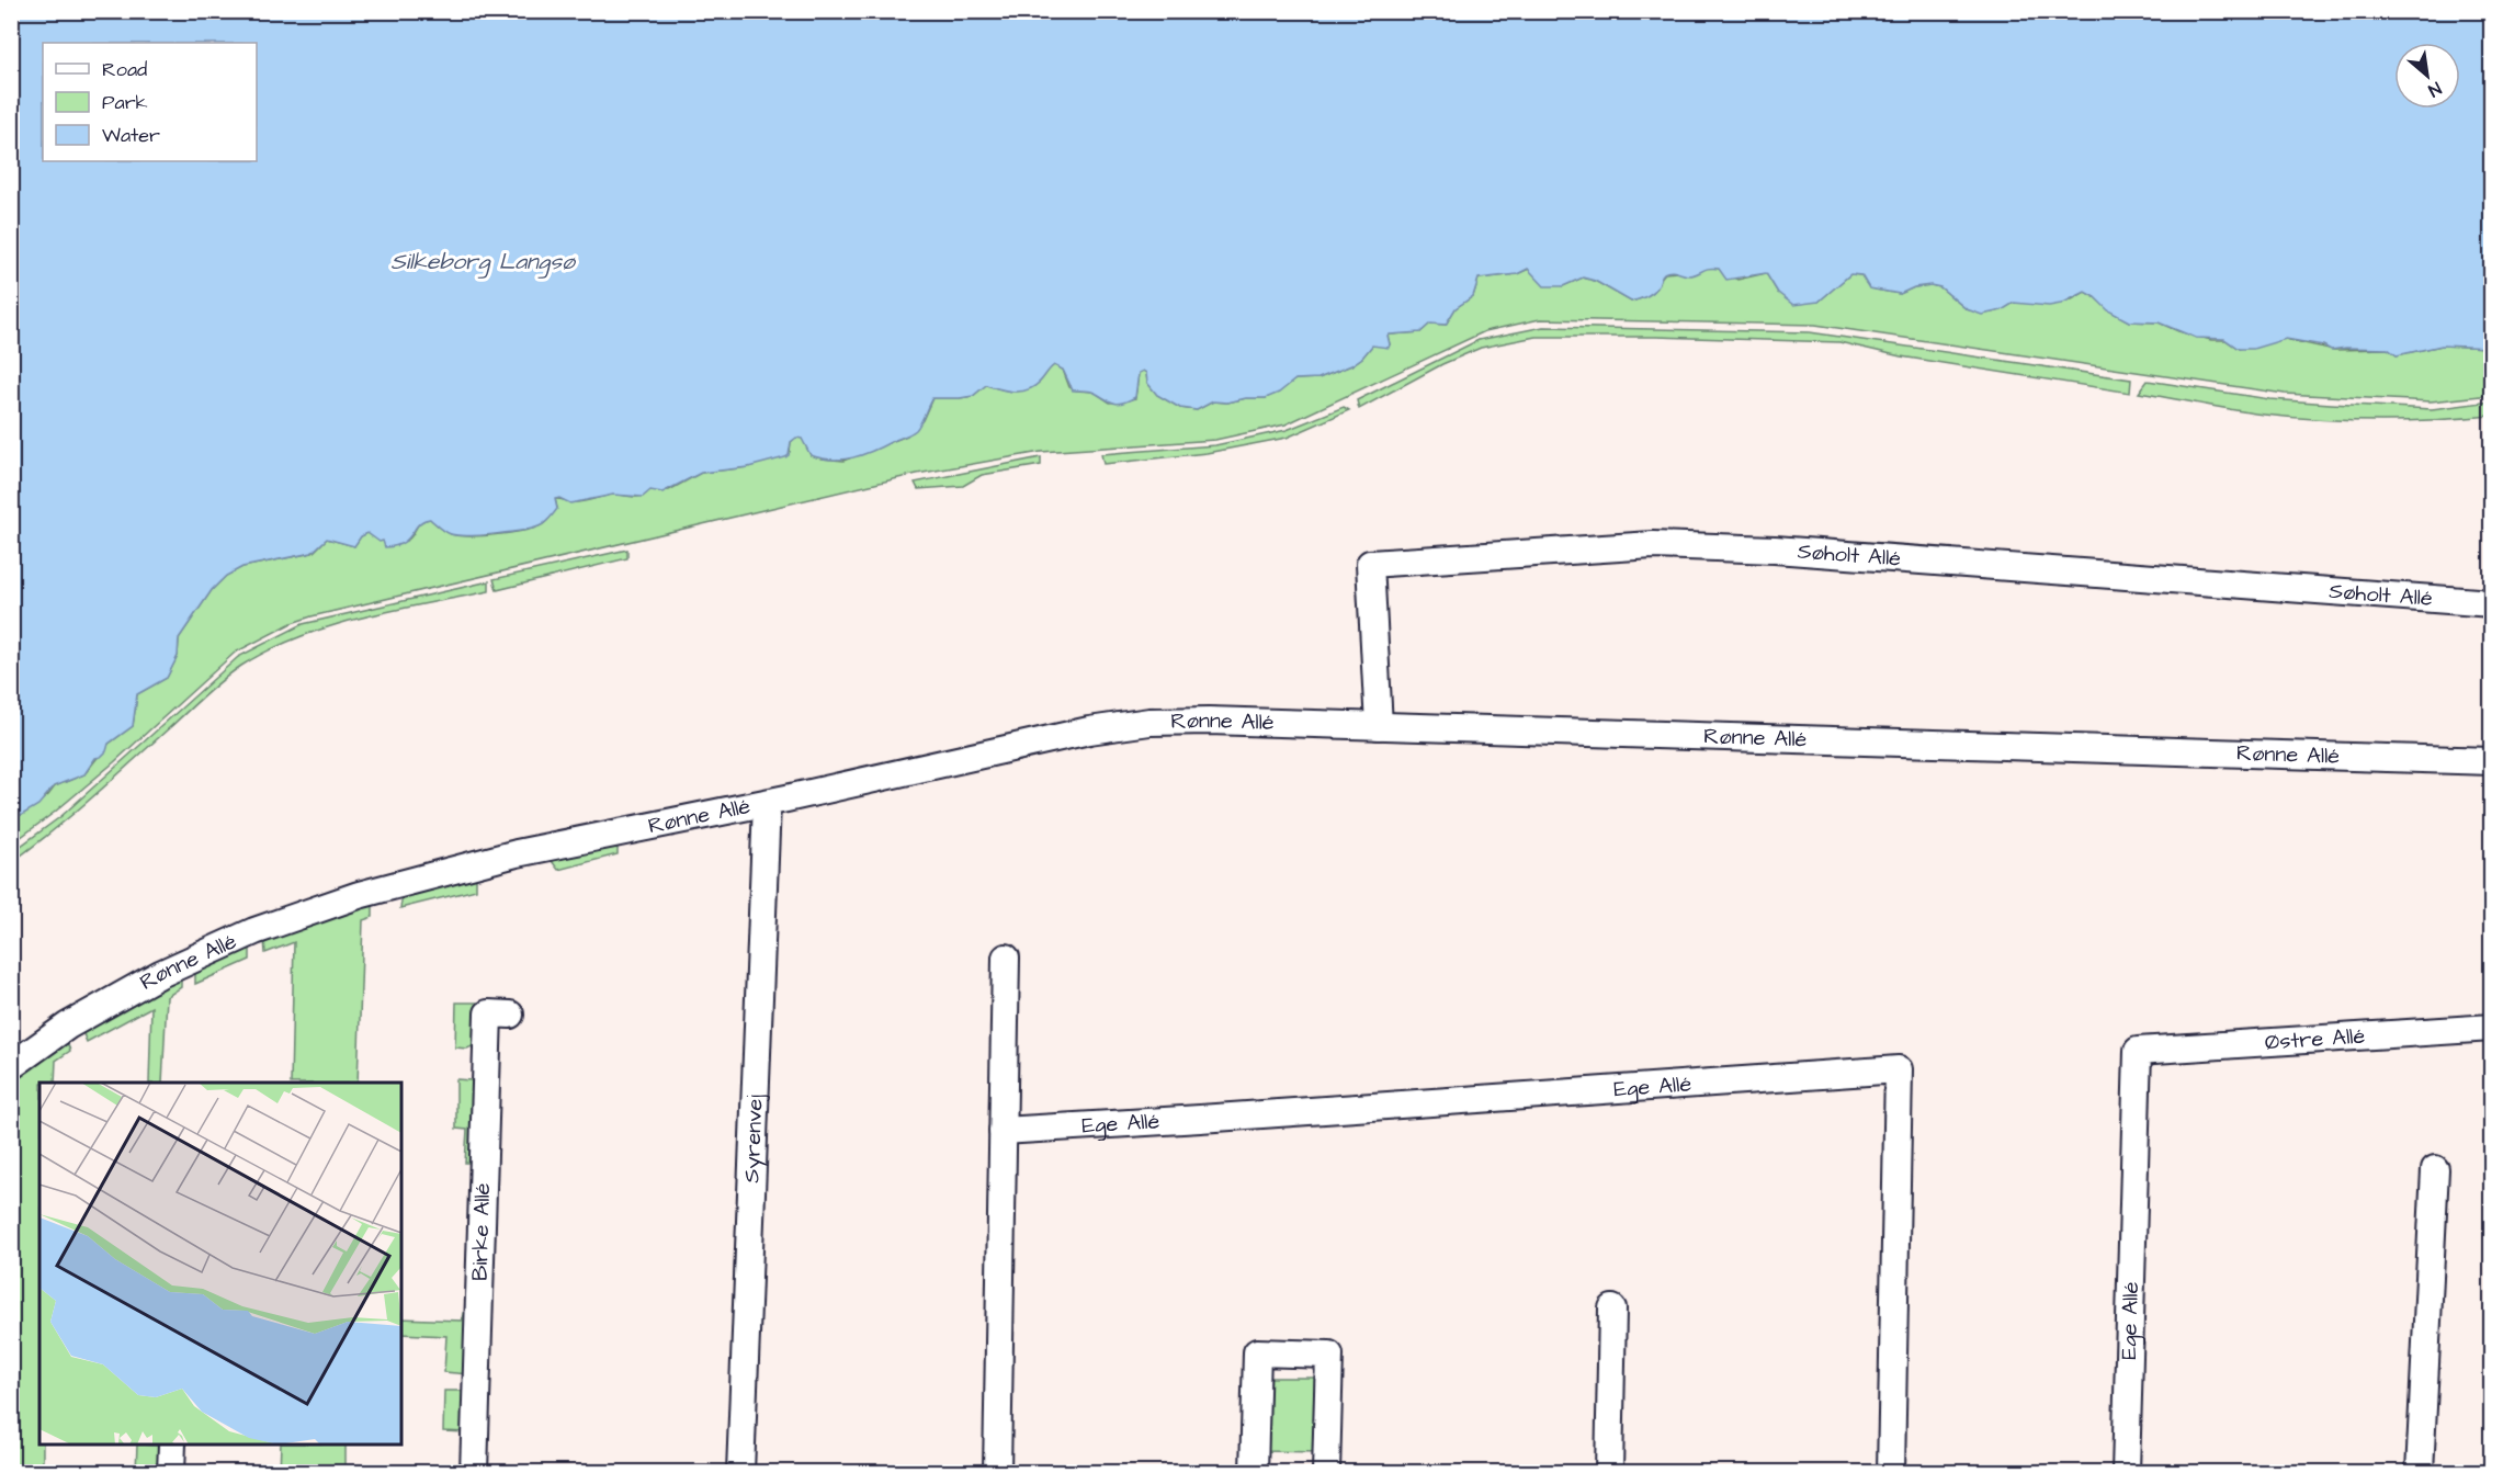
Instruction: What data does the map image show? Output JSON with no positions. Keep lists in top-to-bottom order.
{
  "streets": {
    "street": [
      "Søholt Allé",
      "Rønne Allé",
      "Østre Allé",
      "Ege Allé",
      "Syrenvej",
      "Birke Allé"
    ]
  },
  "crossings": [
    ["Søholt Allé", "Rønne Allé"],
    ["Rønne Allé", "Syrenvej"],
    ["Østre Allé", "Ege Allé"]
  ],
  "water": ["Silkeborg Langsø"],
  "legend": ["Road", "Park", "Water"],
  "north": "bottom right"
}
